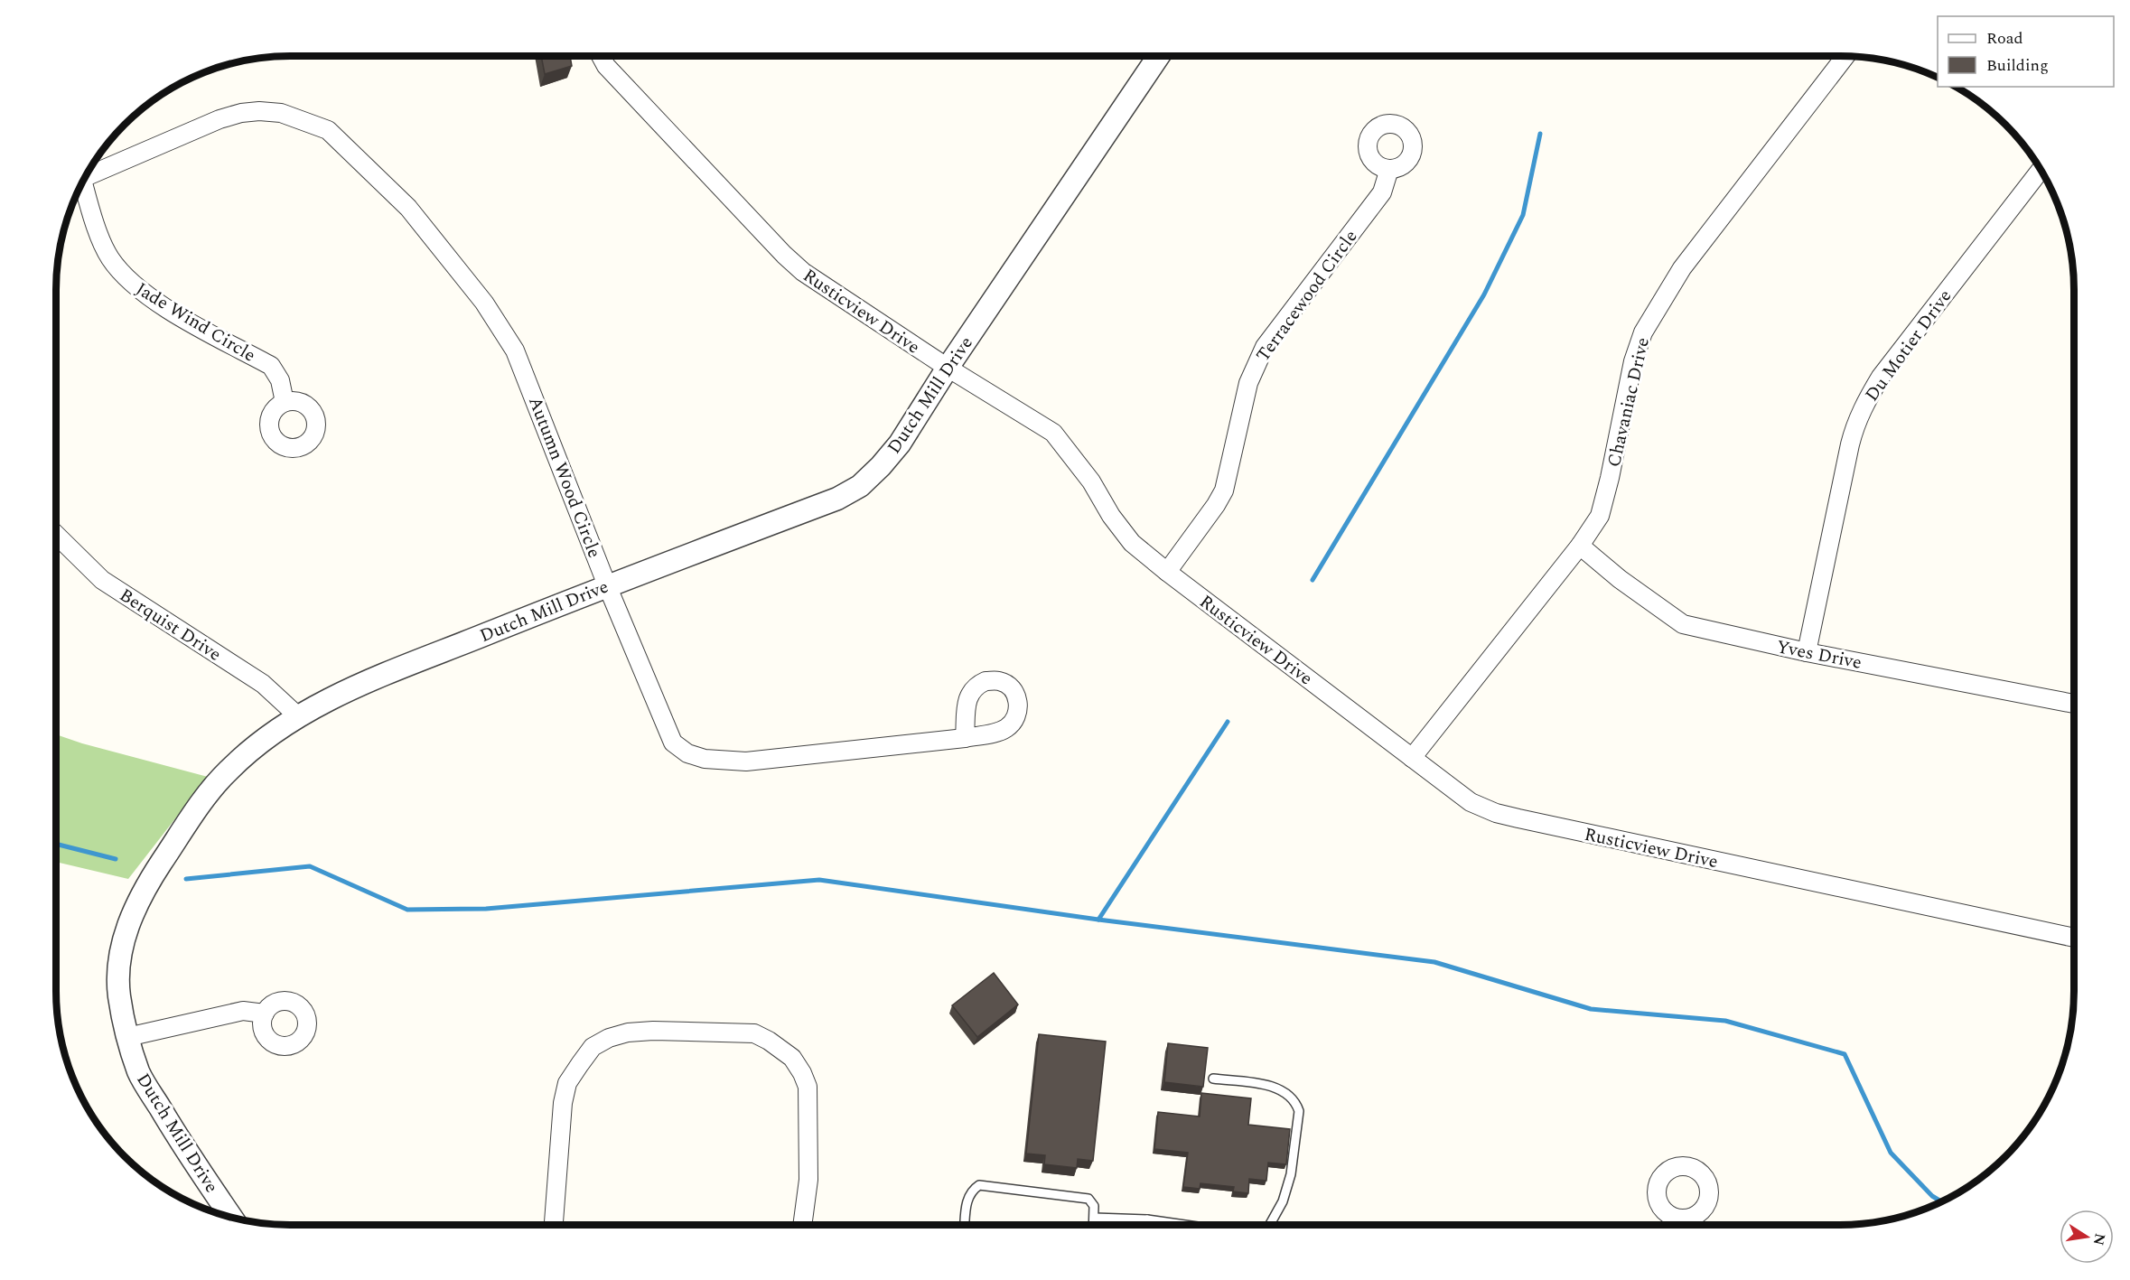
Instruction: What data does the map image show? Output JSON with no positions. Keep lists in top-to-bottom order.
{
  "streets": {
    "street": [
      "Terracewood Circle",
      "Rusticview Drive",
      "Jade Wind Circle",
      "Du Motier Drive",
      "Dutch Mill Drive",
      "Chavaniac Drive",
      "Autumn Wood Circle",
      "Berquist Drive",
      "Yves Drive"
    ]
  },
  "crossings": [
    ["Terracewood Circle", "Rusticview Drive"],
    ["Rusticview Drive", "Dutch Mill Drive"],
    ["Rusticview Drive", "Chavaniac Drive"],
    ["Du Motier Drive", "Yves Drive"],
    ["Dutch Mill Drive", "Autumn Wood Circle"],
    ["Dutch Mill Drive", "Berquist Drive"],
    ["Chavaniac Drive", "Yves Drive"]
  ],
  "legend": ["Road", "Building"],
  "north": "right"
}
